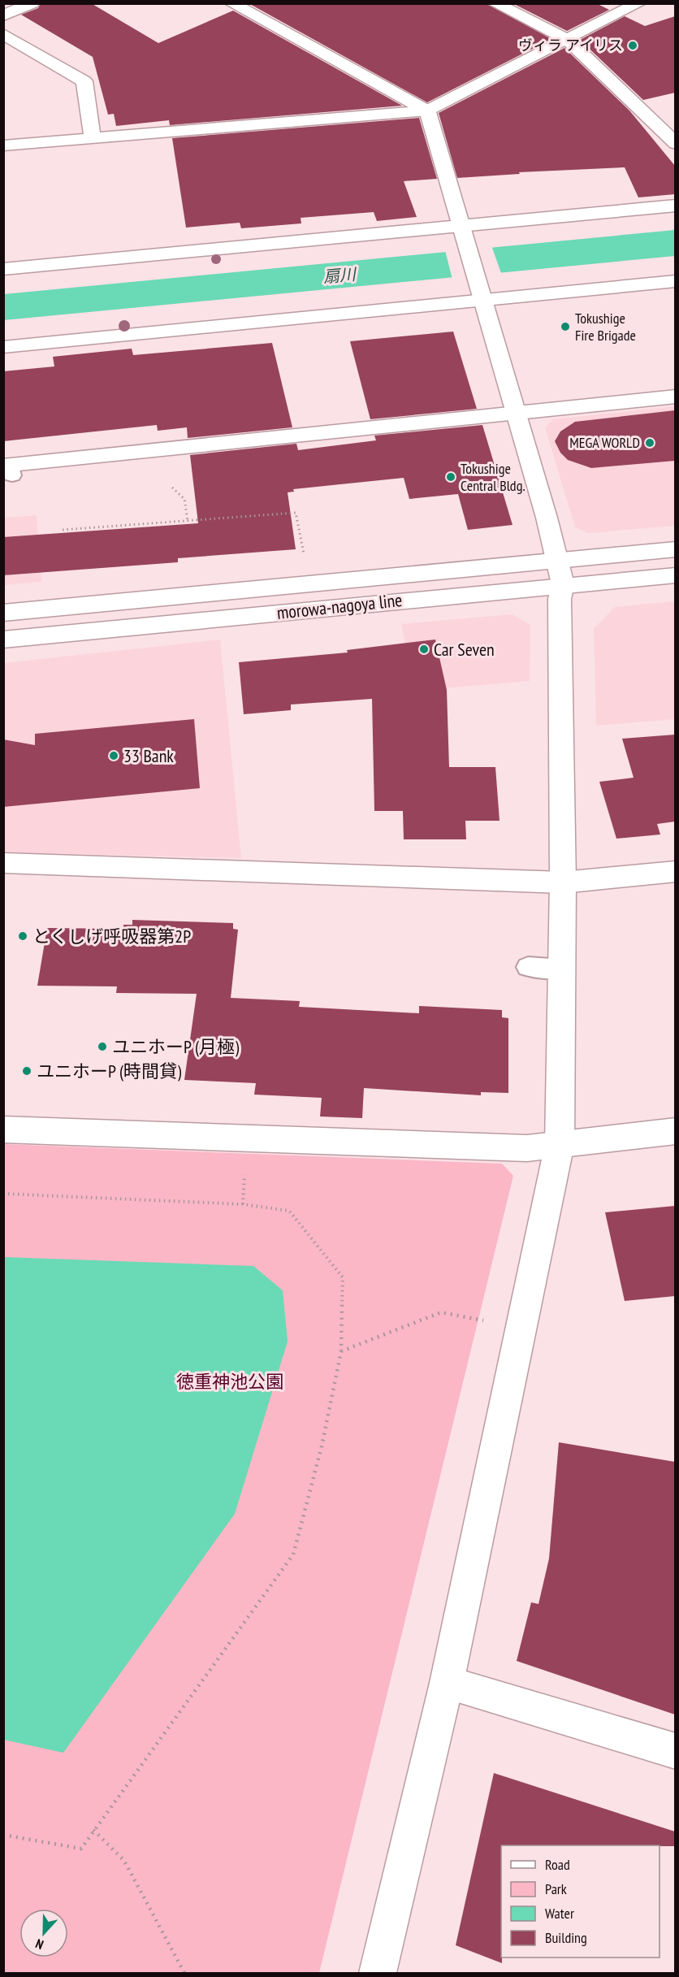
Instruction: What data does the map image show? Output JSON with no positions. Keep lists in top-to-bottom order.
{
  "streets": {
    "street": ["morowa-nagoya line"]
  },
  "water": ["扇川"],
  "parks": ["徳重神池公園"],
  "places": [
    "ヴィラ アイリス",
    "Tokushige Fire Brigade",
    "MEGA WORLD",
    "Tokushige Central Bldg.",
    "Car Seven",
    "33 Bank",
    "とくしげ呼吸器第2P",
    "ユニホーP (月極)",
    "ユニホーP (時間貸)"
  ],
  "legend": [
    "Road",
    "Park",
    "Water",
    "Building"
  ],
  "north": "bottom"
}
